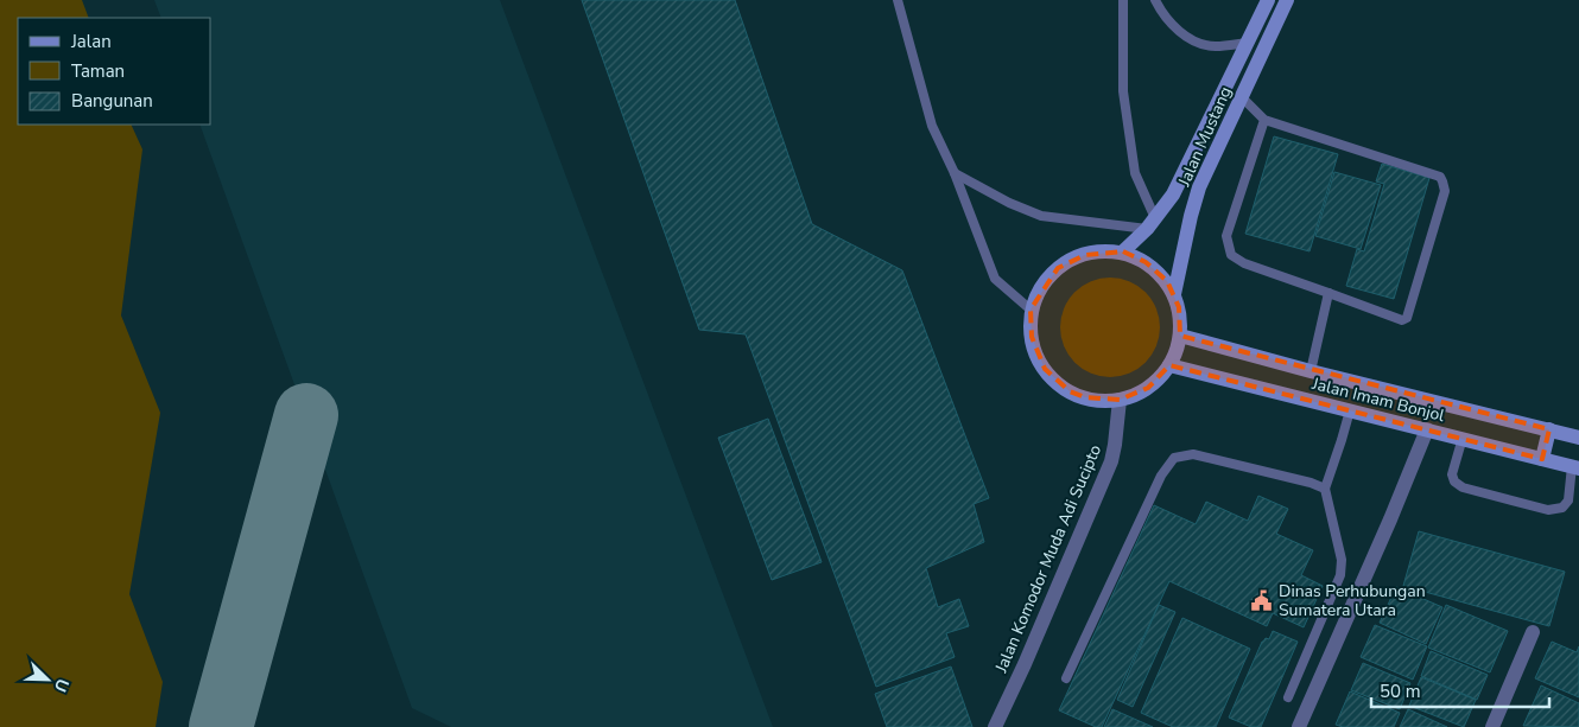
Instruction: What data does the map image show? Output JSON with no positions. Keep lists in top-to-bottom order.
{
  "streets": {
    "main road": ["Jalan Mustang", "Jalan Imam Bonjol"],
    "street": ["Jalan Komodor Muda Adi Sucipto"]
  },
  "crossings": [
    ["Jalan Mustang", "Jalan Imam Bonjol"],
    ["Jalan Mustang", "Jalan Komodor Muda Adi Sucipto"],
    ["Jalan Imam Bonjol", "Jalan Komodor Muda Adi Sucipto"]
  ],
  "places": {
    "public building": ["Dinas Perhubungan Sumatera Utara"]
  },
  "legend": ["Jalan", "Taman", "Bangunan"],
  "scale_bar": "50 m",
  "north": "bottom right"
}
